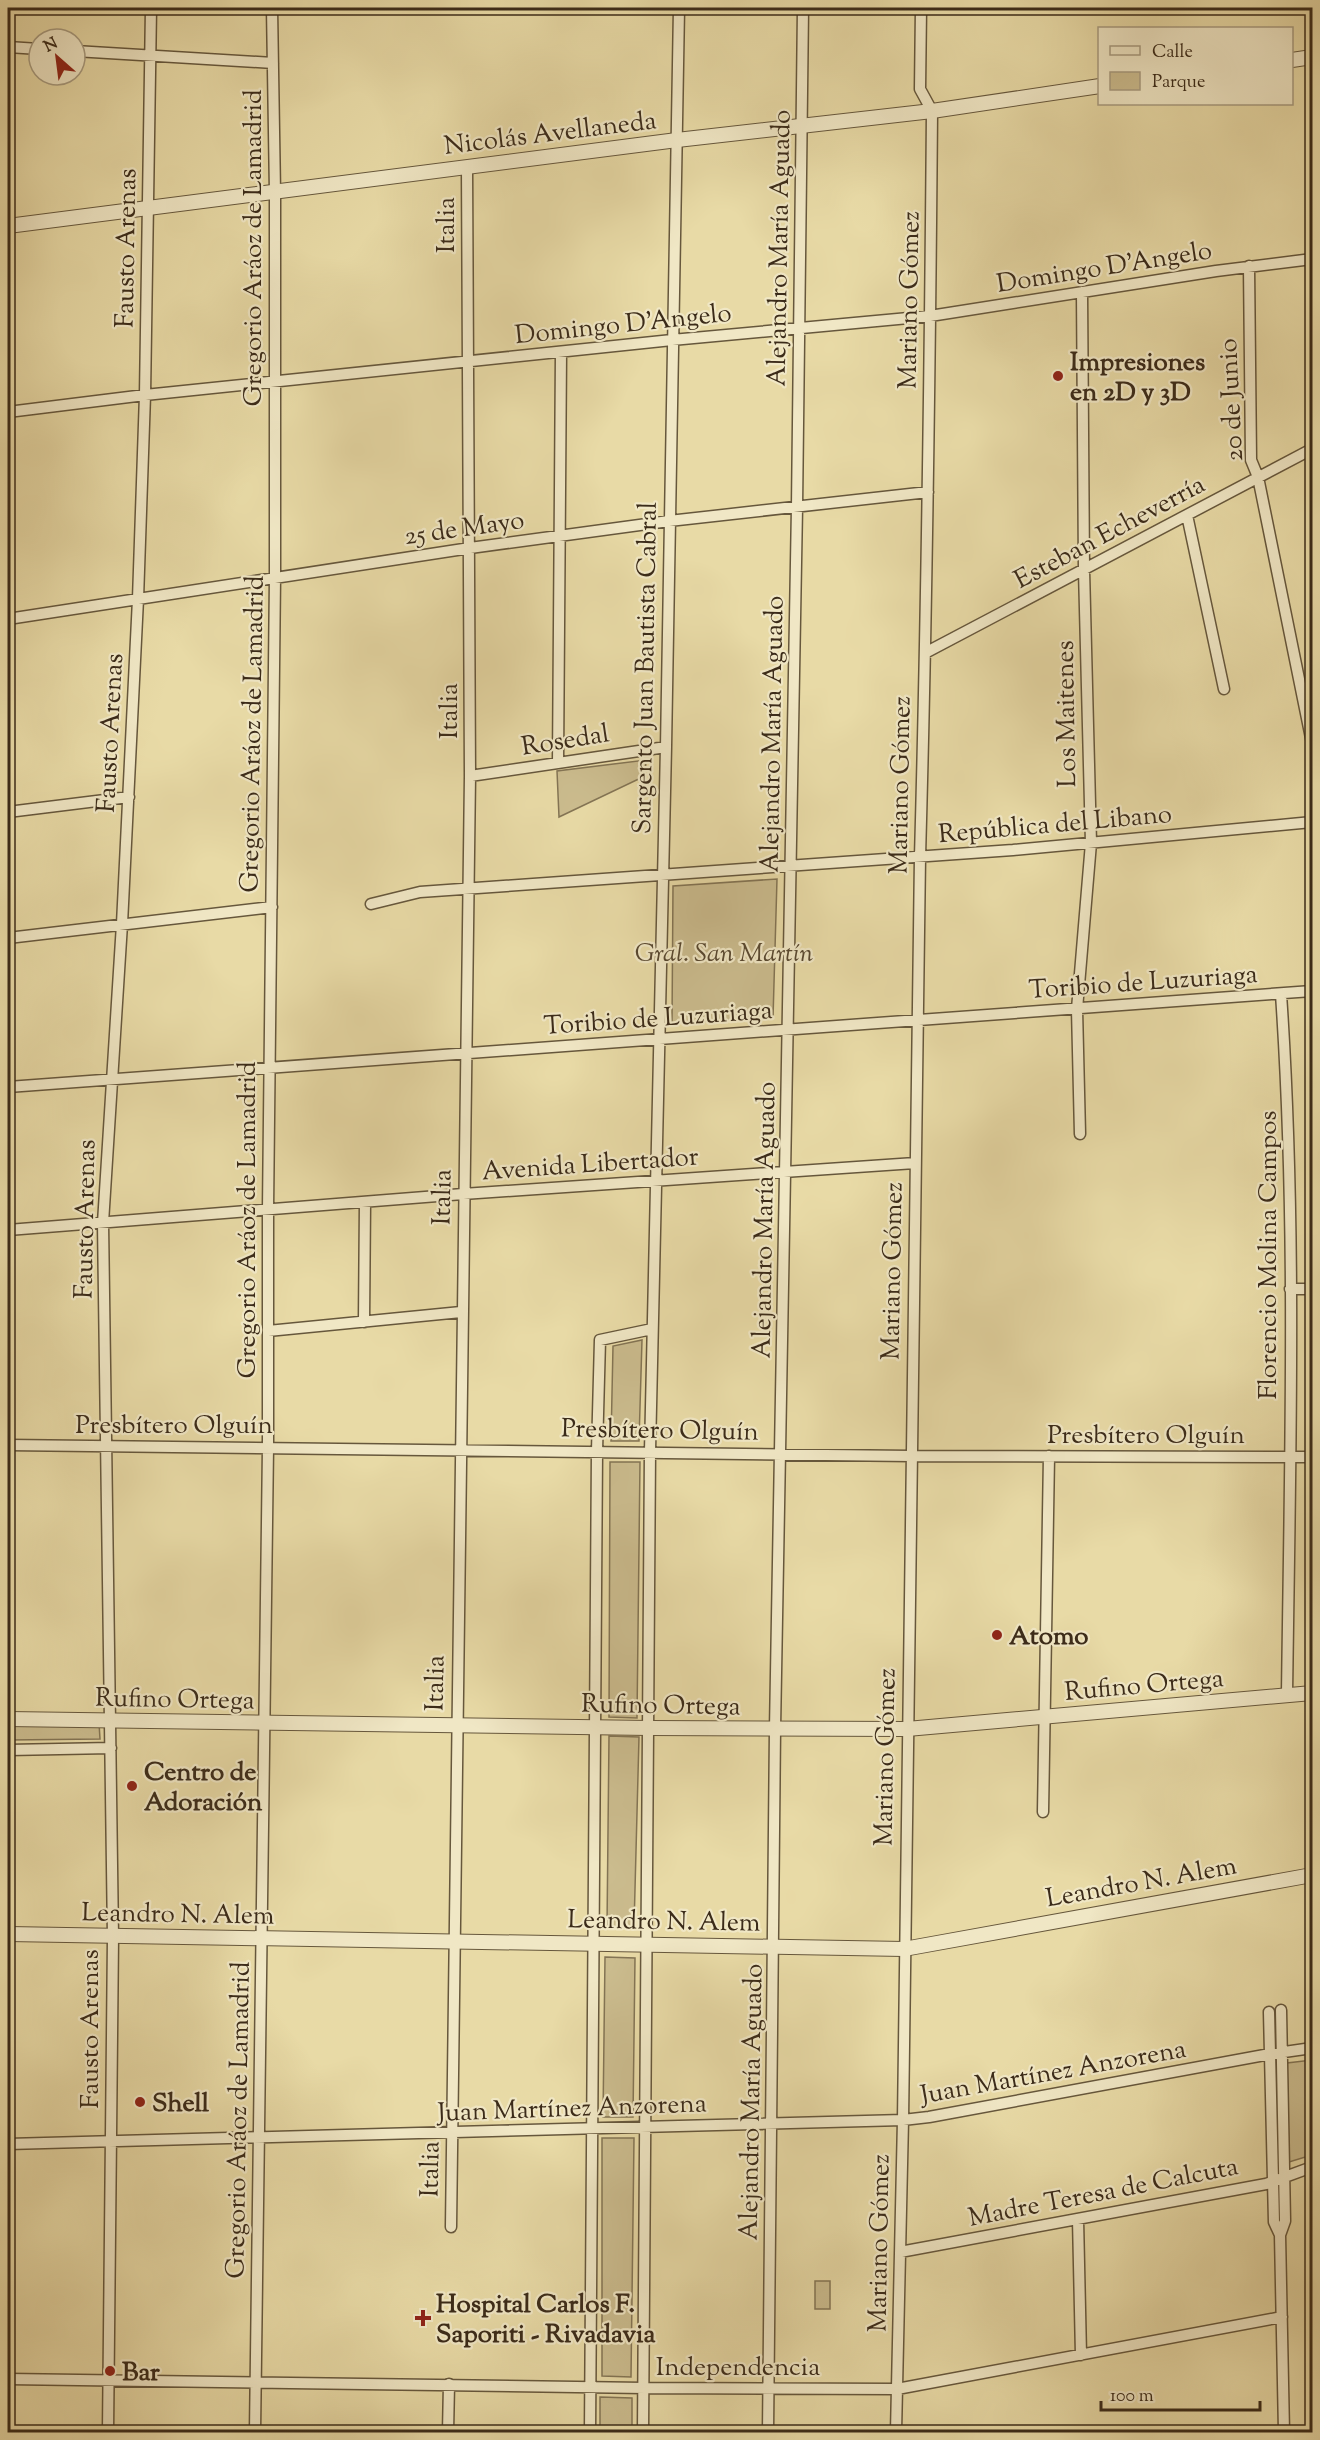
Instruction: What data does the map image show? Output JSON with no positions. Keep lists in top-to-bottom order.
{
  "streets": {
    "street": [
      "Nicolás Avellaneda",
      "Italia",
      "Fausto Arenas",
      "Gregorio Aráoz de Lamadrid",
      "Alejandro María Aguado",
      "Domingo D'Angelo",
      "Mariano Gómez",
      "20 de Junio",
      "25 de Mayo",
      "Esteban Echeverría",
      "Sargento Juan Bautista Cabral",
      "Los Maitenes",
      "Rosedal",
      "República del Libano",
      "Toribio de Luzuriaga",
      "Avenida Libertador",
      "Florencio Molina Campos",
      "Presbítero Olguín",
      "Rufino Ortega",
      "Leandro N. Alem",
      "Juan Martínez Anzorena",
      "Madre Teresa de Calcuta",
      "Independencia"
    ]
  },
  "crossings": [
    ["Nicolás Avellaneda", "Italia"],
    ["Nicolás Avellaneda", "Fausto Arenas"],
    ["Nicolás Avellaneda", "Gregorio Aráoz de Lamadrid"],
    ["Nicolás Avellaneda", "Alejandro María Aguado"],
    ["Nicolás Avellaneda", "Mariano Gómez"],
    ["Nicolás Avellaneda", "Sargento Juan Bautista Cabral"],
    ["Italia", "Domingo D'Angelo"],
    ["Italia", "25 de Mayo"],
    ["Italia", "Rosedal"],
    ["Italia", "República del Libano"],
    ["Italia", "Toribio de Luzuriaga"],
    ["Italia", "Avenida Libertador"],
    ["Italia", "Presbítero Olguín"],
    ["Italia", "Rufino Ortega"],
    ["Italia", "Leandro N. Alem"],
    ["Italia", "Juan Martínez Anzorena"],
    ["Fausto Arenas", "Domingo D'Angelo"],
    ["Fausto Arenas", "25 de Mayo"],
    ["Fausto Arenas", "Toribio de Luzuriaga"],
    ["Fausto Arenas", "Avenida Libertador"],
    ["Fausto Arenas", "Presbítero Olguín"],
    ["Fausto Arenas", "Rufino Ortega"],
    ["Fausto Arenas", "Leandro N. Alem"],
    ["Fausto Arenas", "Juan Martínez Anzorena"],
    ["Fausto Arenas", "Independencia"],
    ["Gregorio Aráoz de Lamadrid", "Domingo D'Angelo"],
    ["Gregorio Aráoz de Lamadrid", "25 de Mayo"],
    ["Gregorio Aráoz de Lamadrid", "Toribio de Luzuriaga"],
    ["Gregorio Aráoz de Lamadrid", "Avenida Libertador"],
    ["Gregorio Aráoz de Lamadrid", "Presbítero Olguín"],
    ["Gregorio Aráoz de Lamadrid", "Rufino Ortega"],
    ["Gregorio Aráoz de Lamadrid", "Leandro N. Alem"],
    ["Gregorio Aráoz de Lamadrid", "Juan Martínez Anzorena"],
    ["Gregorio Aráoz de Lamadrid", "Independencia"],
    ["Alejandro María Aguado", "Domingo D'Angelo"],
    ["Alejandro María Aguado", "25 de Mayo"],
    ["Alejandro María Aguado", "República del Libano"],
    ["Alejandro María Aguado", "Toribio de Luzuriaga"],
    ["Alejandro María Aguado", "Avenida Libertador"],
    ["Alejandro María Aguado", "Presbítero Olguín"],
    ["Alejandro María Aguado", "Rufino Ortega"],
    ["Alejandro María Aguado", "Leandro N. Alem"],
    ["Alejandro María Aguado", "Juan Martínez Anzorena"],
    ["Alejandro María Aguado", "Independencia"],
    ["Domingo D'Angelo", "Mariano Gómez"],
    ["Domingo D'Angelo", "20 de Junio"],
    ["Domingo D'Angelo", "Sargento Juan Bautista Cabral"],
    ["Domingo D'Angelo", "Los Maitenes"],
    ["Mariano Gómez", "25 de Mayo"],
    ["Mariano Gómez", "Esteban Echeverría"],
    ["Mariano Gómez", "República del Libano"],
    ["Mariano Gómez", "Toribio de Luzuriaga"],
    ["Mariano Gómez", "Avenida Libertador"],
    ["Mariano Gómez", "Presbítero Olguín"],
    ["Mariano Gómez", "Rufino Ortega"],
    ["Mariano Gómez", "Leandro N. Alem"],
    ["Mariano Gómez", "Juan Martínez Anzorena"],
    ["Mariano Gómez", "Madre Teresa de Calcuta"],
    ["Mariano Gómez", "Independencia"],
    ["20 de Junio", "Esteban Echeverría"],
    ["25 de Mayo", "Sargento Juan Bautista Cabral"],
    ["Esteban Echeverría", "Los Maitenes"],
    ["Sargento Juan Bautista Cabral", "Rosedal"],
    ["Sargento Juan Bautista Cabral", "República del Libano"],
    ["Sargento Juan Bautista Cabral", "Toribio de Luzuriaga"],
    ["Sargento Juan Bautista Cabral", "Avenida Libertador"],
    ["Sargento Juan Bautista Cabral", "Presbítero Olguín"],
    ["Sargento Juan Bautista Cabral", "Rufino Ortega"],
    ["Sargento Juan Bautista Cabral", "Leandro N. Alem"],
    ["Sargento Juan Bautista Cabral", "Juan Martínez Anzorena"],
    ["Sargento Juan Bautista Cabral", "Independencia"],
    ["Los Maitenes", "República del Libano"],
    ["Los Maitenes", "Toribio de Luzuriaga"],
    ["Toribio de Luzuriaga", "Florencio Molina Campos"],
    ["Florencio Molina Campos", "Presbítero Olguín"],
    ["Florencio Molina Campos", "Rufino Ortega"]
  ],
  "parks": ["Gral. San Martín"],
  "places": {
    "other": [
      "Impresiones en 2D y 3D",
      "Atomo",
      "Centro de Adoración",
      "Shell",
      "Bar"
    ],
    "health": ["Hospital Carlos F. Saporiti - Rivadavia"]
  },
  "legend": ["Calle", "Parque"],
  "scale_bar": "100 m",
  "north": "top left"
}
